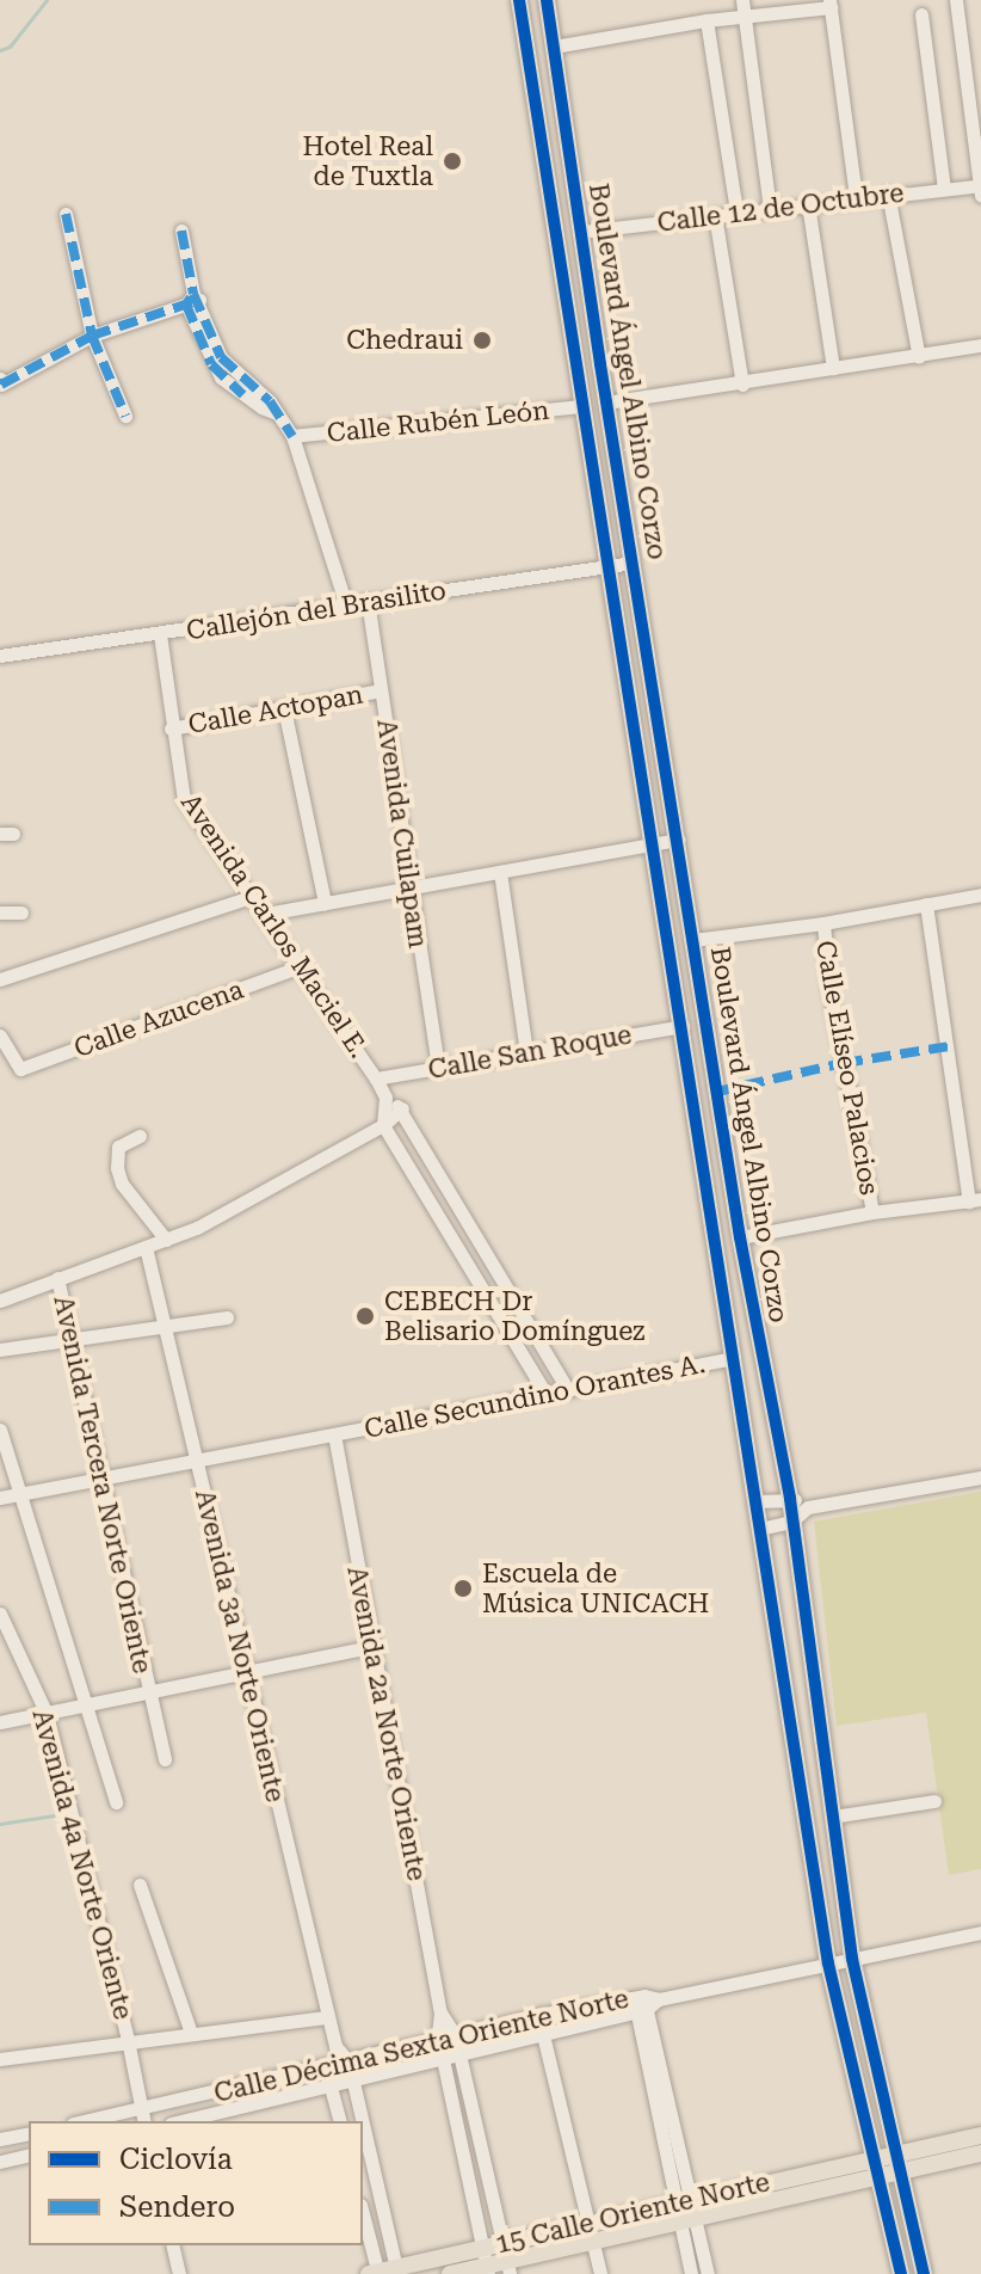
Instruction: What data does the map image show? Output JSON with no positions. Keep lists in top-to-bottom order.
{
  "streets": {
    "main road": ["Boulevard Ángel Albino Corzo", "15 Calle Oriente Norte"],
    "street": [
      "Calle 12 de Octubre",
      "Calle Rubén León",
      "Callejón del Brasilito",
      "Calle Actopan",
      "Avenida Cuilapam",
      "Avenida Carlos Maciel E.",
      "Calle Azucena",
      "Calle San Roque",
      "Calle Elíseo Palacios",
      "Calle Secundino Orantes A.",
      "Avenida Tercera Norte Oriente",
      "Avenida 3a Norte Oriente",
      "Avenida 2a Norte Oriente",
      "Avenida 4a Norte Oriente",
      "Calle Décima Sexta Oriente Norte"
    ]
  },
  "crossings": [
    ["Calle 12 de Octubre", "Boulevard Ángel Albino Corzo"],
    ["Boulevard Ángel Albino Corzo", "Calle Rubén León"],
    ["Boulevard Ángel Albino Corzo", "Callejón del Brasilito"],
    ["Boulevard Ángel Albino Corzo", "Calle San Roque"],
    ["Boulevard Ángel Albino Corzo", "Calle Secundino Orantes A."],
    ["Boulevard Ángel Albino Corzo", "Calle Décima Sexta Oriente Norte"],
    ["Boulevard Ángel Albino Corzo", "15 Calle Oriente Norte"],
    ["Callejón del Brasilito", "Avenida Cuilapam"],
    ["Callejón del Brasilito", "Avenida Carlos Maciel E."],
    ["Calle Actopan", "Avenida Cuilapam"],
    ["Calle Actopan", "Avenida Carlos Maciel E."],
    ["Avenida Cuilapam", "Calle San Roque"],
    ["Avenida Carlos Maciel E.", "Calle Azucena"],
    ["Avenida Carlos Maciel E.", "Calle San Roque"],
    ["Calle Secundino Orantes A.", "Avenida Tercera Norte Oriente"],
    ["Calle Secundino Orantes A.", "Avenida 3a Norte Oriente"],
    ["Calle Secundino Orantes A.", "Avenida 2a Norte Oriente"],
    ["Avenida 3a Norte Oriente", "Calle Décima Sexta Oriente Norte"],
    ["Avenida 2a Norte Oriente", "Calle Décima Sexta Oriente Norte"],
    ["Avenida 2a Norte Oriente", "15 Calle Oriente Norte"],
    ["Avenida 4a Norte Oriente", "Calle Décima Sexta Oriente Norte"]
  ],
  "places": [
    "Hotel Real de Tuxtla",
    "Chedraui",
    "CEBECH Dr Belisario Domínguez",
    "Escuela de Música UNICACH"
  ],
  "legend": ["Ciclovía", "Sendero"]
}
